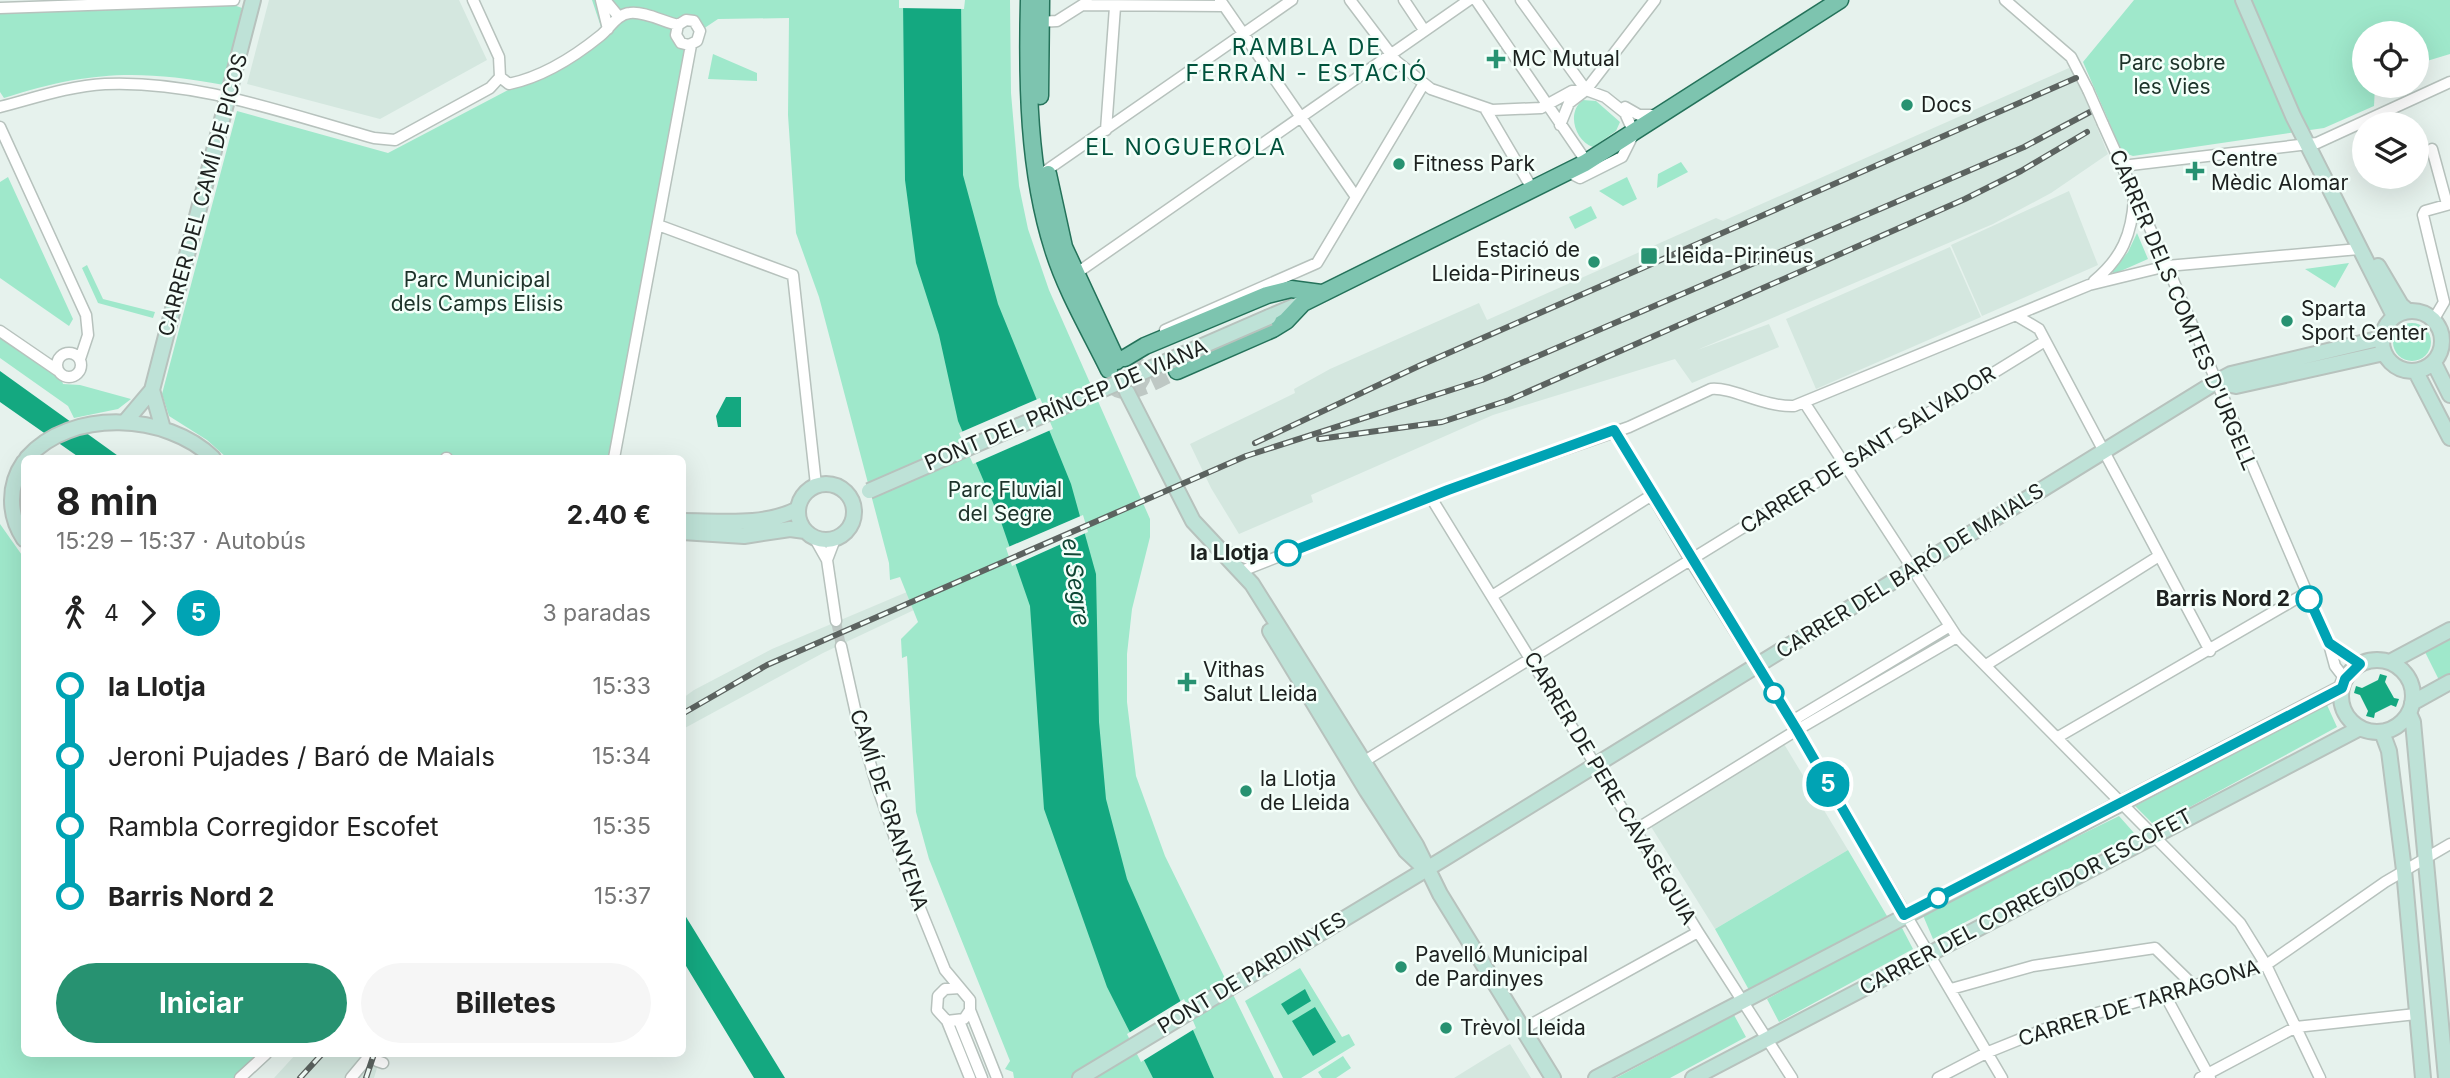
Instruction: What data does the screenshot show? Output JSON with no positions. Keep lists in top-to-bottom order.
{
  "streets": {
    "street": [
      "CARRER DEL CAMÍ DE PICOS",
      "CARRER DELS COMTES D'URGELL",
      "PONT DEL PRÍNCEP DE VIANA",
      "CARRER DE SANT SALVADOR",
      "CARRER DEL BARÓ DE MAIALS",
      "CARRER DE PERE CAVASÈQUIA",
      "CAMÍ DE GRANYENA",
      "CARRER DEL CORREGIDOR ESCOFET",
      "PONT DE PARDINYES",
      "CARRER DE TARRAGONA"
    ]
  },
  "crossings": [
    ["CARRER DELS COMTES D'URGELL", "CARRER DEL BARÓ DE MAIALS"],
    ["CARRER DELS COMTES D'URGELL", "CARRER DEL CORREGIDOR ESCOFET"],
    ["CARRER DE SANT SALVADOR", "CARRER DE PERE CAVASÈQUIA"],
    ["CARRER DEL BARÓ DE MAIALS", "CARRER DE PERE CAVASÈQUIA"],
    ["CARRER DEL BARÓ DE MAIALS", "PONT DE PARDINYES"],
    ["CARRER DE PERE CAVASÈQUIA", "CARRER DEL CORREGIDOR ESCOFET"]
  ],
  "districts": ["RAMBLA DE FERRAN - ESTACIÓ", "EL NOGUEROLA"],
  "water": ["el Segre"],
  "parks": ["Parc sobre les Vies", "Parc Municipal dels Camps Elisis", "Parc Fluvial del Segre"],
  "places": {
    "health": ["MC Mutual", "Centre Mèdic Alomar", "Vithas Salut Lleida"],
    "other": [
      "Docs",
      "Fitness Park",
      "Estació de Lleida-Pirineus",
      "Sparta Sport Center",
      "la Llotja",
      "Barris Nord 2",
      "la Llotja de Lleida",
      "Pavelló Municipal de Pardinyes",
      "Trèvol Lleida"
    ],
    "transit": ["Lleida-Pirineus"]
  },
  "lines": ["bus line 5"],
  "page": {
    "on_map": "5",
    "heading": ["8 min", "15:29 – 15:37 · Autobús", "2.40 €"],
    "legs": ["4", "5", "3 paradas"],
    "list": [
      {
        "name": "la Llotja",
        "value": "15:33"
      },
      {
        "name": "Jeroni Pujades / Baró de Maials",
        "value": "15:34"
      },
      {
        "name": "Rambla Corregidor Escofet",
        "value": "15:35"
      },
      {
        "name": "Barris Nord 2",
        "value": "15:37"
      }
    ],
    "buttons": ["Iniciar", "Billetes"]
  }
}
